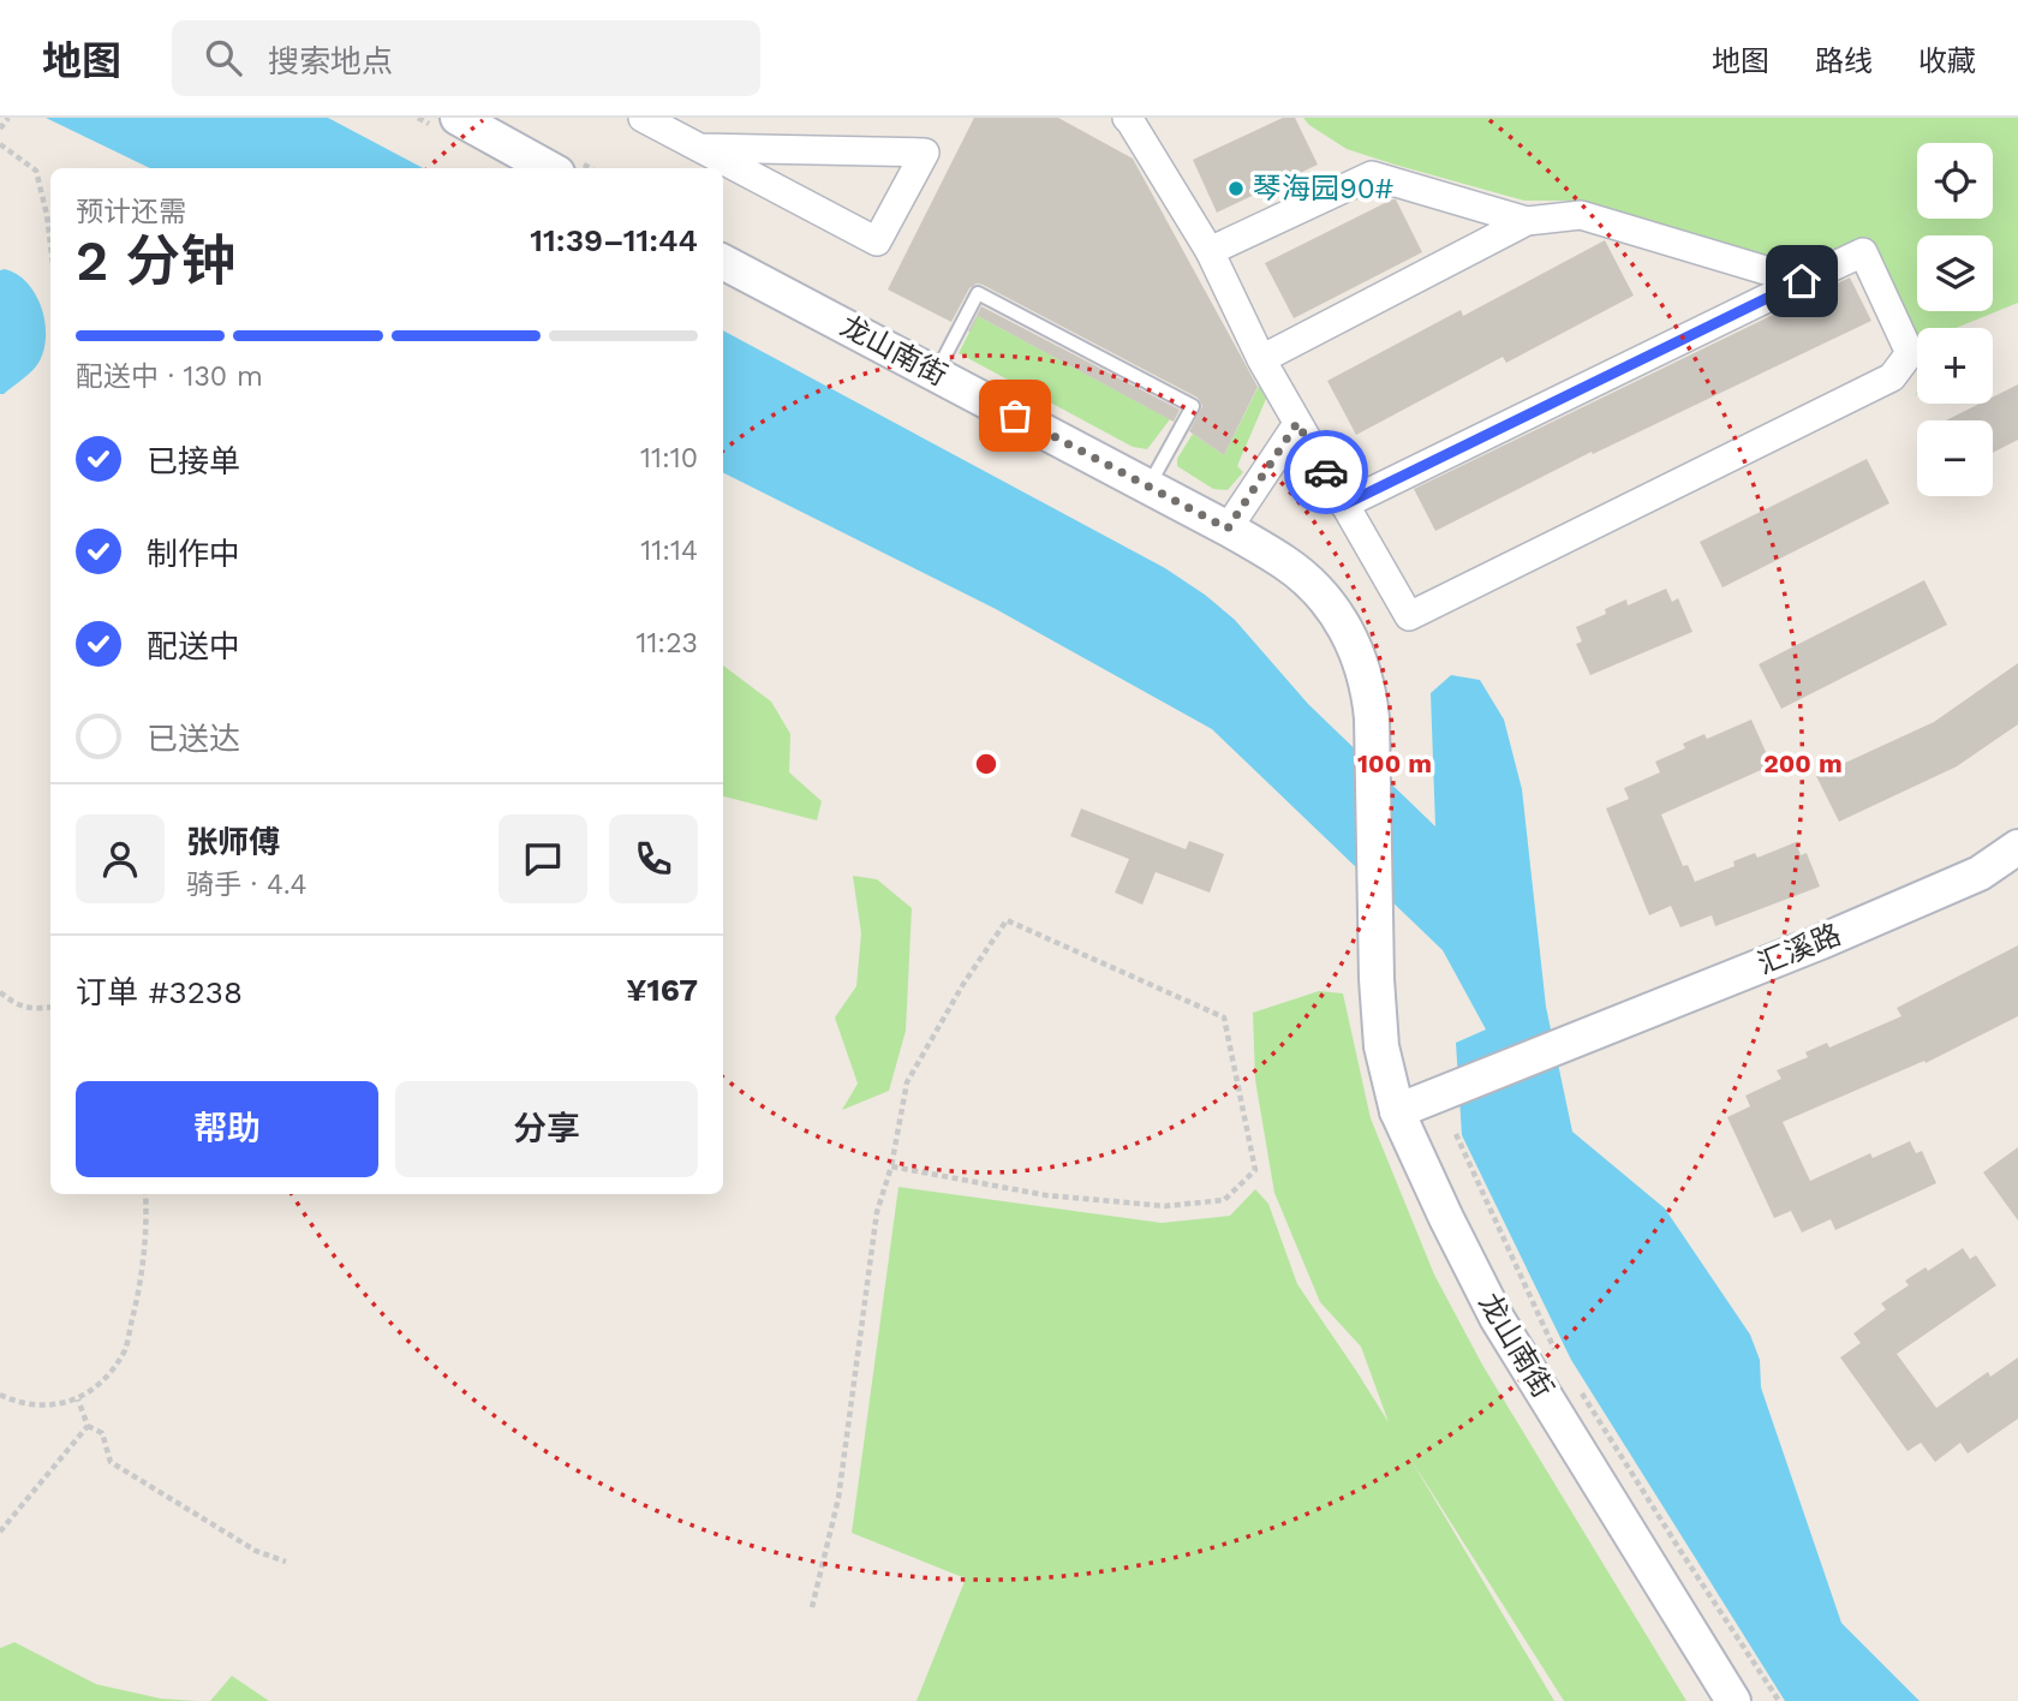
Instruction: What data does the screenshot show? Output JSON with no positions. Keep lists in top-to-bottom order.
{
  "streets": {
    "street": ["龙山南街", "汇溪路"]
  },
  "crossings": [
    ["龙山南街", "汇溪路"]
  ],
  "places": ["琴海园90#"],
  "page": {
    "header": "地图",
    "search": "搜索地点",
    "nav": ["地图", "路线", "收藏"],
    "map_buttons": ["+", "−"],
    "heading": ["2 分钟", "预计还需", "11:39–11:44"],
    "panel": [
      "张师傅",
      "骑手 · 4.4",
      "订单 #3238",
      "¥167"
    ],
    "bar": "配送中 · 130 m",
    "list": [
      ["已接单", "11:10"],
      ["制作中", "11:14"],
      ["配送中", "11:23"],
      "已送达"
    ],
    "buttons": ["帮助", "分享"]
  },
  "rings": ["100 m", "200 m"]
}
